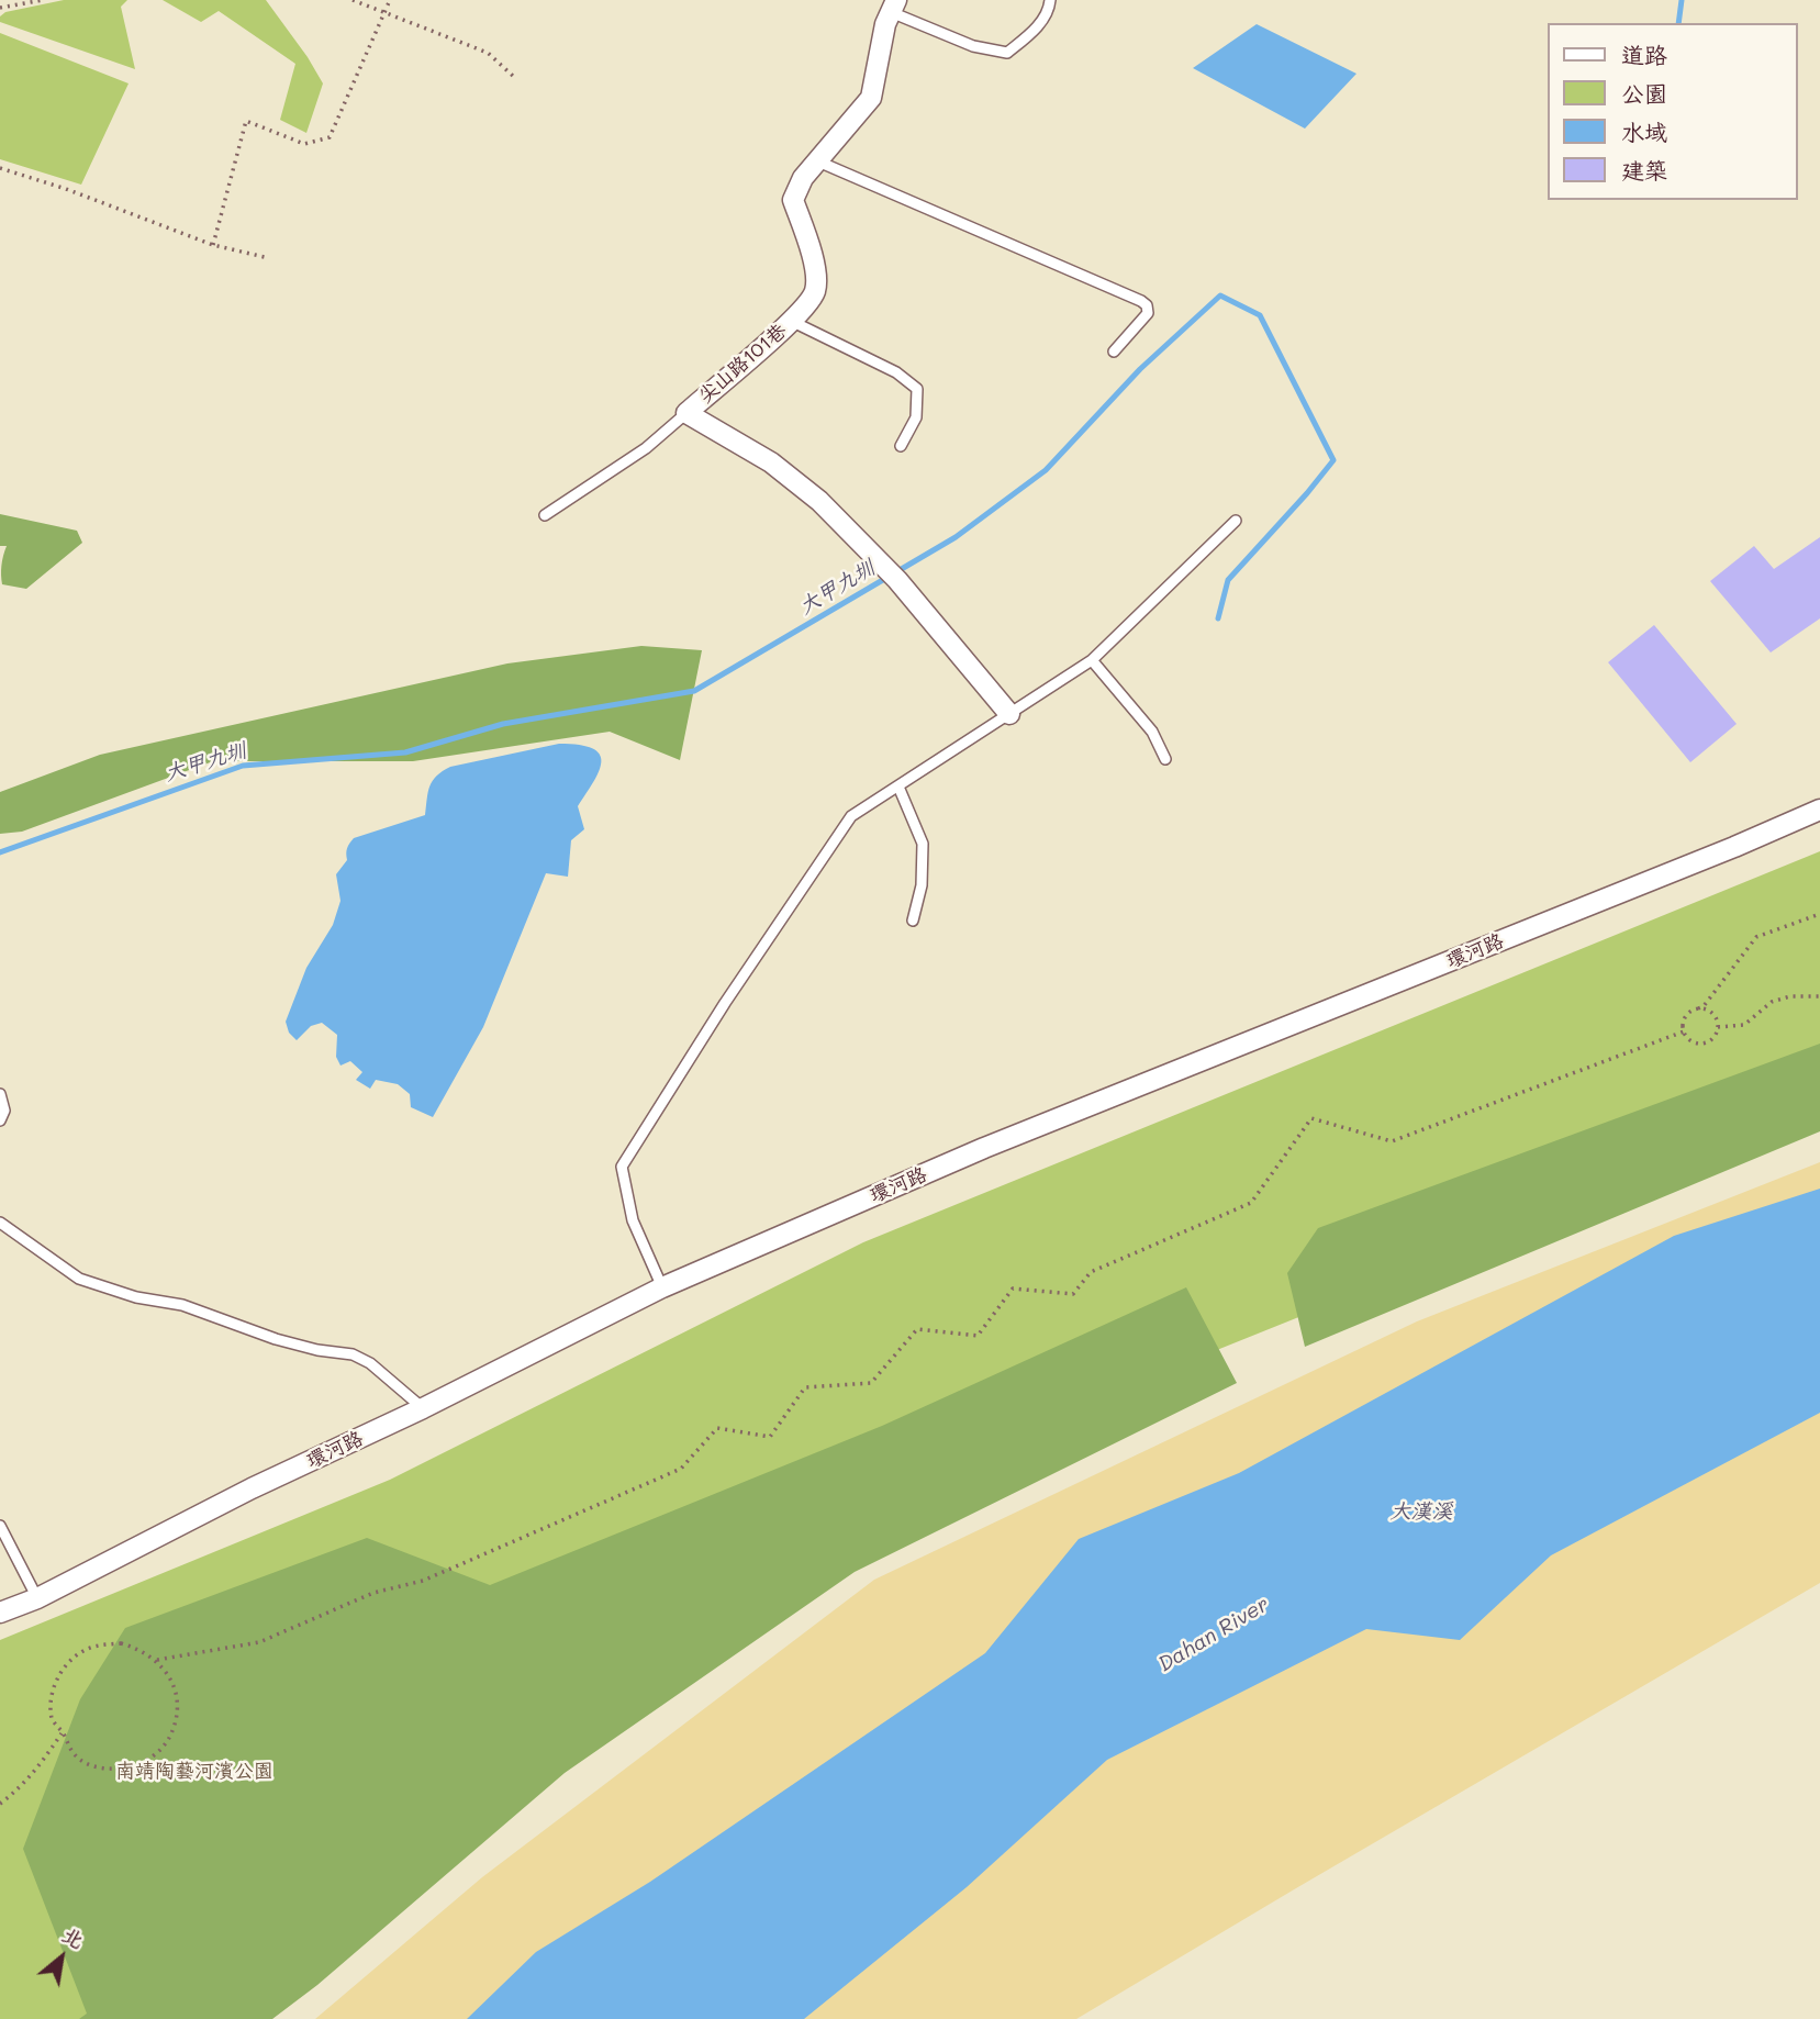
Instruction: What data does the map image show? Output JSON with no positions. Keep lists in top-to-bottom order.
{
  "streets": {
    "street": ["尖山路101巷", "環河路"]
  },
  "water": ["大甲九圳", "大漢溪", "Dahan River"],
  "parks": ["南靖陶藝河濱公園"],
  "legend": [
    "道路",
    "公園",
    "水域",
    "建築"
  ],
  "north": "top right"
}
